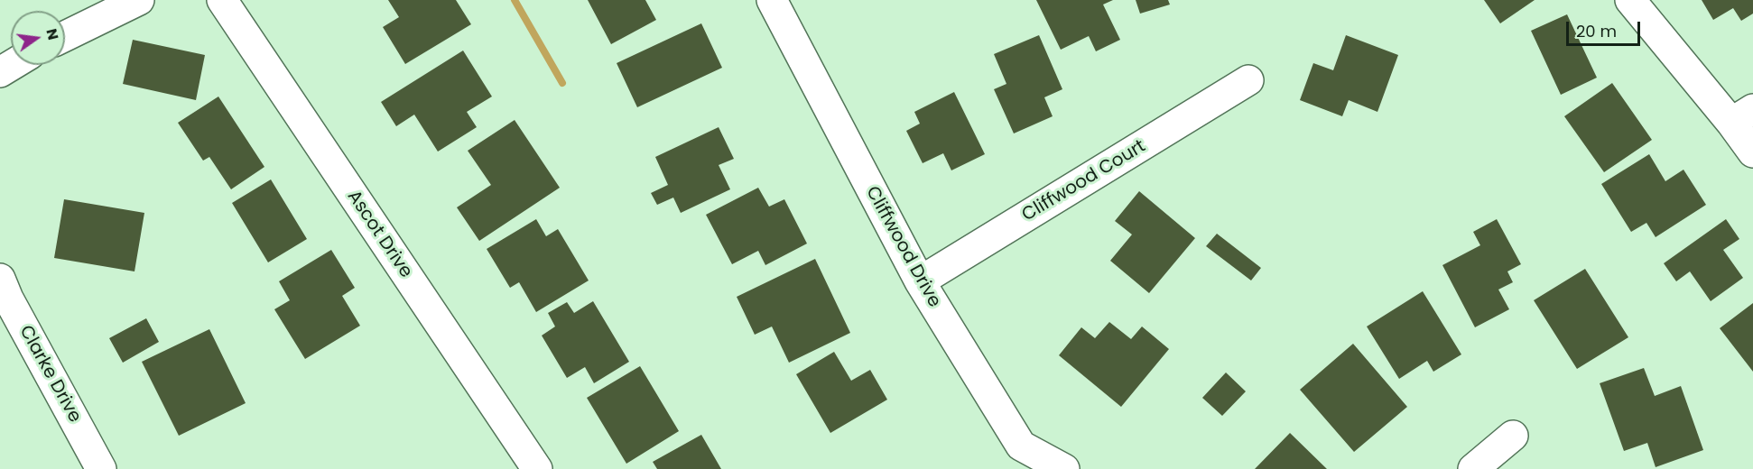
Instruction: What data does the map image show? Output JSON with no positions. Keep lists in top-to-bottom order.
{
  "streets": {
    "street": [
      "Cliffwood Court",
      "Ascot Drive",
      "Cliffwood Drive",
      "Clarke Drive"
    ]
  },
  "crossings": [
    ["Cliffwood Court", "Cliffwood Drive"]
  ],
  "scale_bar": "20 m",
  "north": "right"
}
